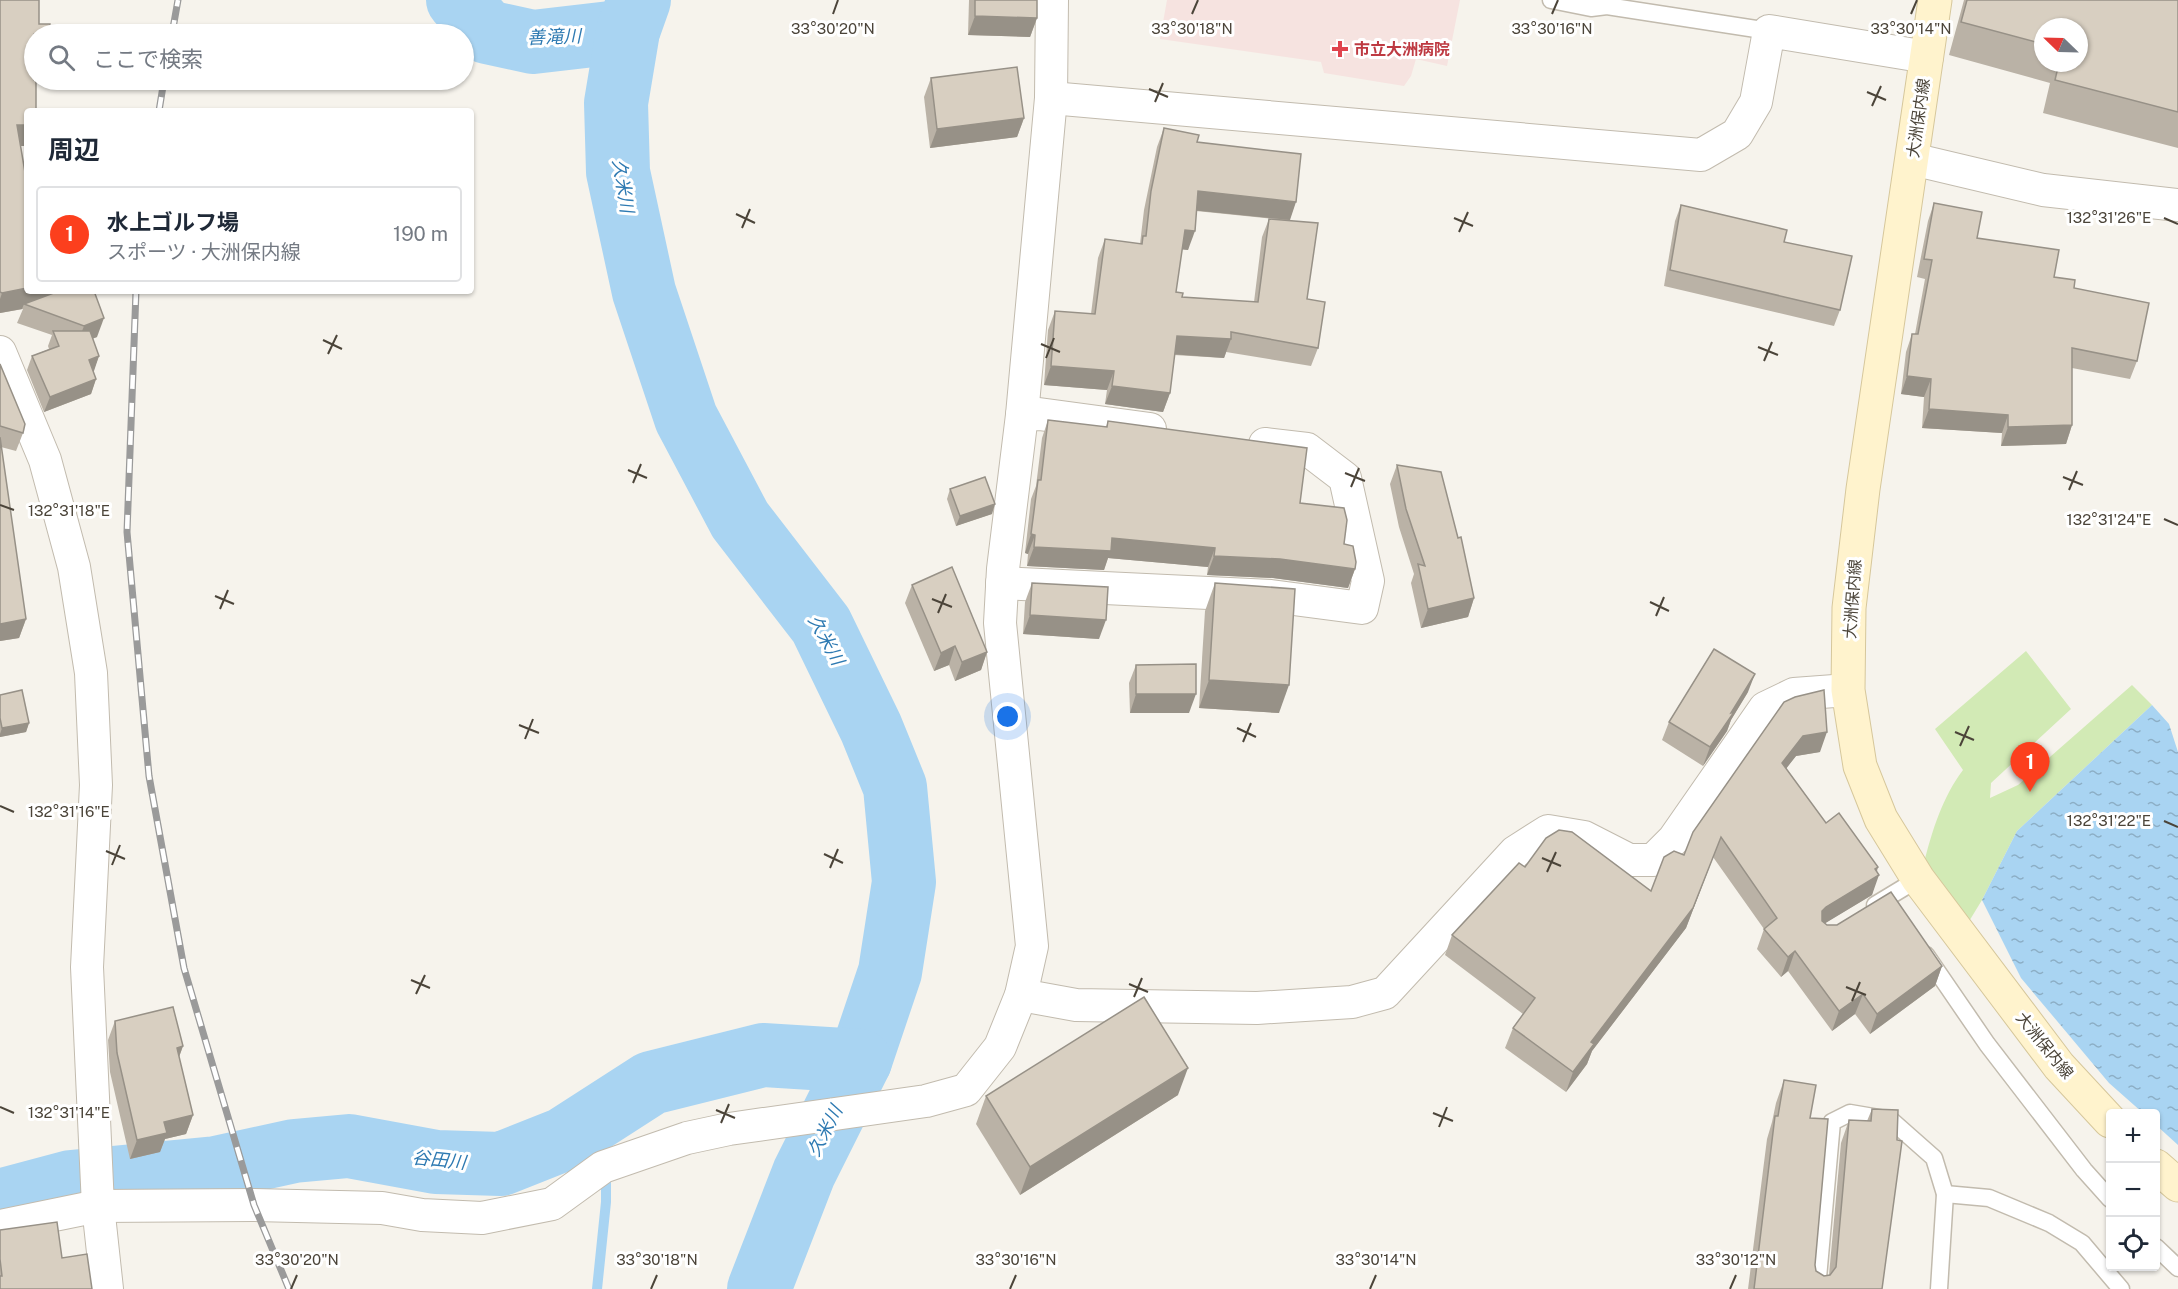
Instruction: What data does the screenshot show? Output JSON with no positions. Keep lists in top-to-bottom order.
{
  "streets": {
    "main road": ["大洲保内線"]
  },
  "water": ["善滝川", "久米川", "谷田川"],
  "places": {
    "health": ["市立大洲病院"]
  },
  "north": "top left",
  "page": {
    "search": "ここで検索",
    "heading": "周辺",
    "list": [
      {
        "mark": "1",
        "name": "水上ゴルフ場",
        "note": "スポーツ · 大洲保内線",
        "value": "190 m"
      }
    ],
    "pins": "1",
    "map_buttons": ["+", "−"]
  },
  "coordinates": [
    "33°30'20\"N",
    "33°30'18\"N",
    "33°30'16\"N",
    "33°30'14\"N",
    "132°31'26\"E",
    "132°31'18\"E",
    "132°31'24\"E",
    "132°31'16\"E",
    "132°31'22\"E",
    "132°31'14\"E",
    "33°30'12\"N"
  ]
}
